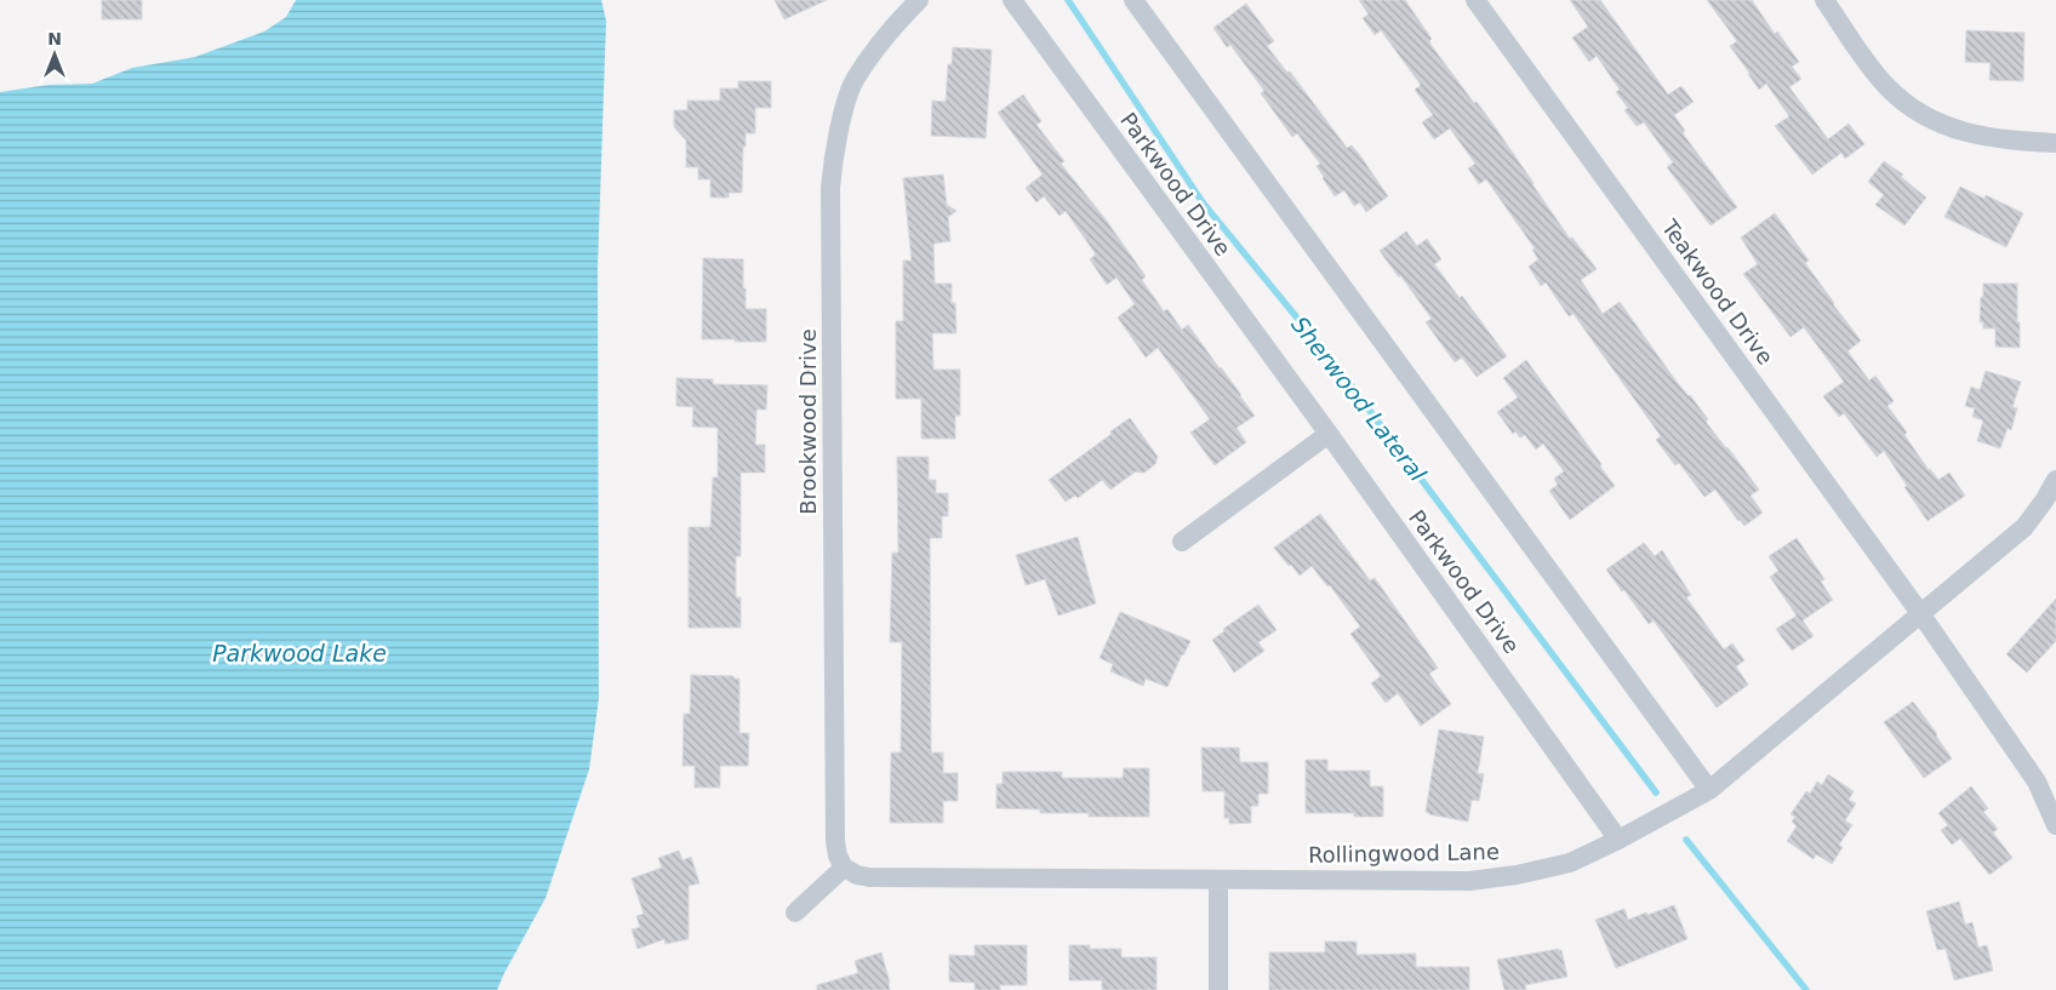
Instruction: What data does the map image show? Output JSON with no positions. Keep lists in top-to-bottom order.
{
  "streets": {
    "street": [
      "Parkwood Drive",
      "Teakwood Drive",
      "Brookwood Drive",
      "Rollingwood Lane"
    ]
  },
  "crossings": [
    ["Parkwood Drive", "Rollingwood Lane"],
    ["Teakwood Drive", "Rollingwood Lane"],
    ["Brookwood Drive", "Rollingwood Lane"]
  ],
  "water": ["Sherwood Lateral", "Parkwood Lake"],
  "north": "top"
}
